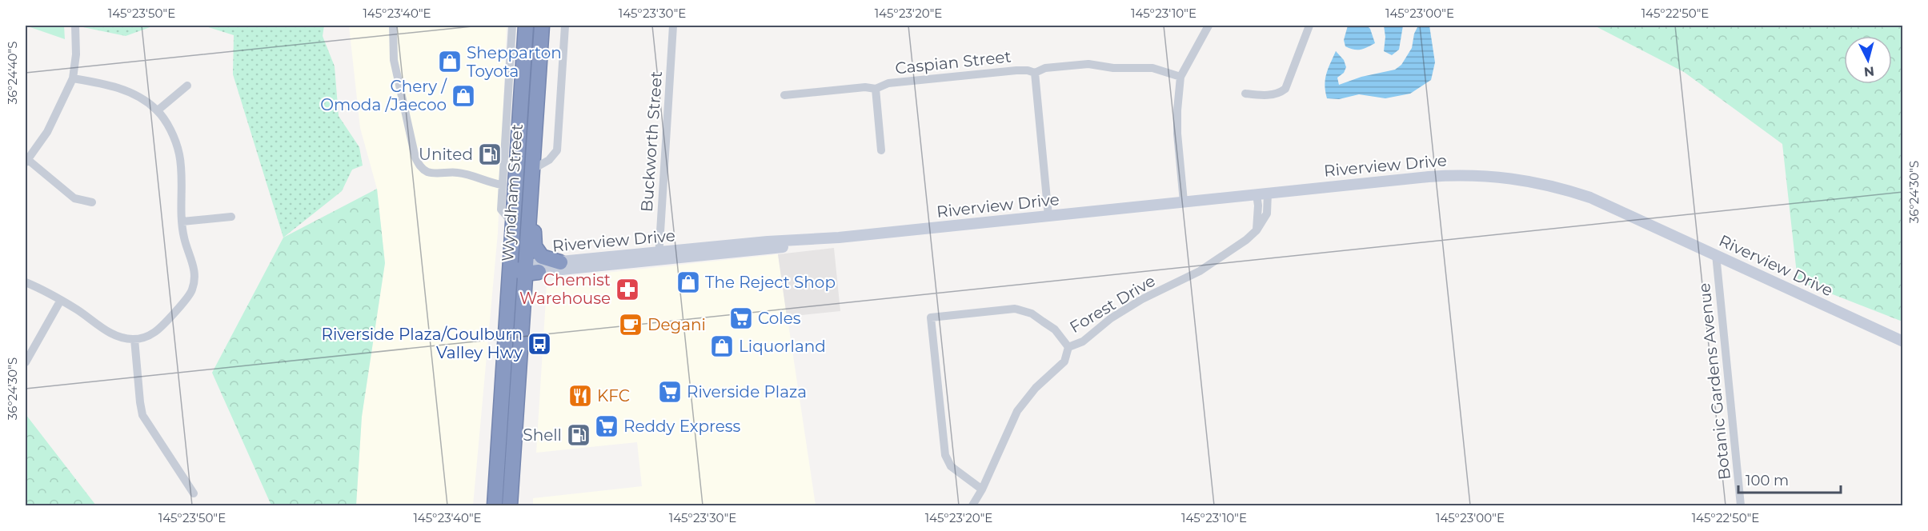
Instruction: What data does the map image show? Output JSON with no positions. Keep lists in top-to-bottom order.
{
  "streets": {
    "highway": ["Wyndham Street"],
    "street": [
      "Caspian Street",
      "Buckworth Street",
      "Riverview Drive",
      "Forest Drive",
      "Botanic Gardens Avenue"
    ]
  },
  "crossings": [
    ["Buckworth Street", "Riverview Drive"],
    ["Riverview Drive", "Wyndham Street"],
    ["Riverview Drive", "Forest Drive"],
    ["Riverview Drive", "Botanic Gardens Avenue"]
  ],
  "places": {
    "shop": [
      "Shepparton Toyota",
      "Chery / Omoda /Jaecoo",
      "The Reject Shop",
      "Liquorland"
    ],
    "fuel station": ["United", "Shell"],
    "pharmacy": ["Chemist Warehouse"],
    "supermarket": ["Coles", "Riverside Plaza", "Reddy Express"],
    "cafe": ["Degani"],
    "bus stop": ["Riverside Plaza/Goulburn Valley Hwy"],
    "restaurant": ["KFC"]
  },
  "scale_bar": "100 m",
  "north": "bottom",
  "coordinates": [
    "145°23'50\"E",
    "145°23'40\"E",
    "145°23'30\"E",
    "145°23'20\"E",
    "145°23'10\"E",
    "145°23'00\"E",
    "145°22'50\"E",
    "36°24'40\"S",
    "36°24'30\"S"
  ]
}
